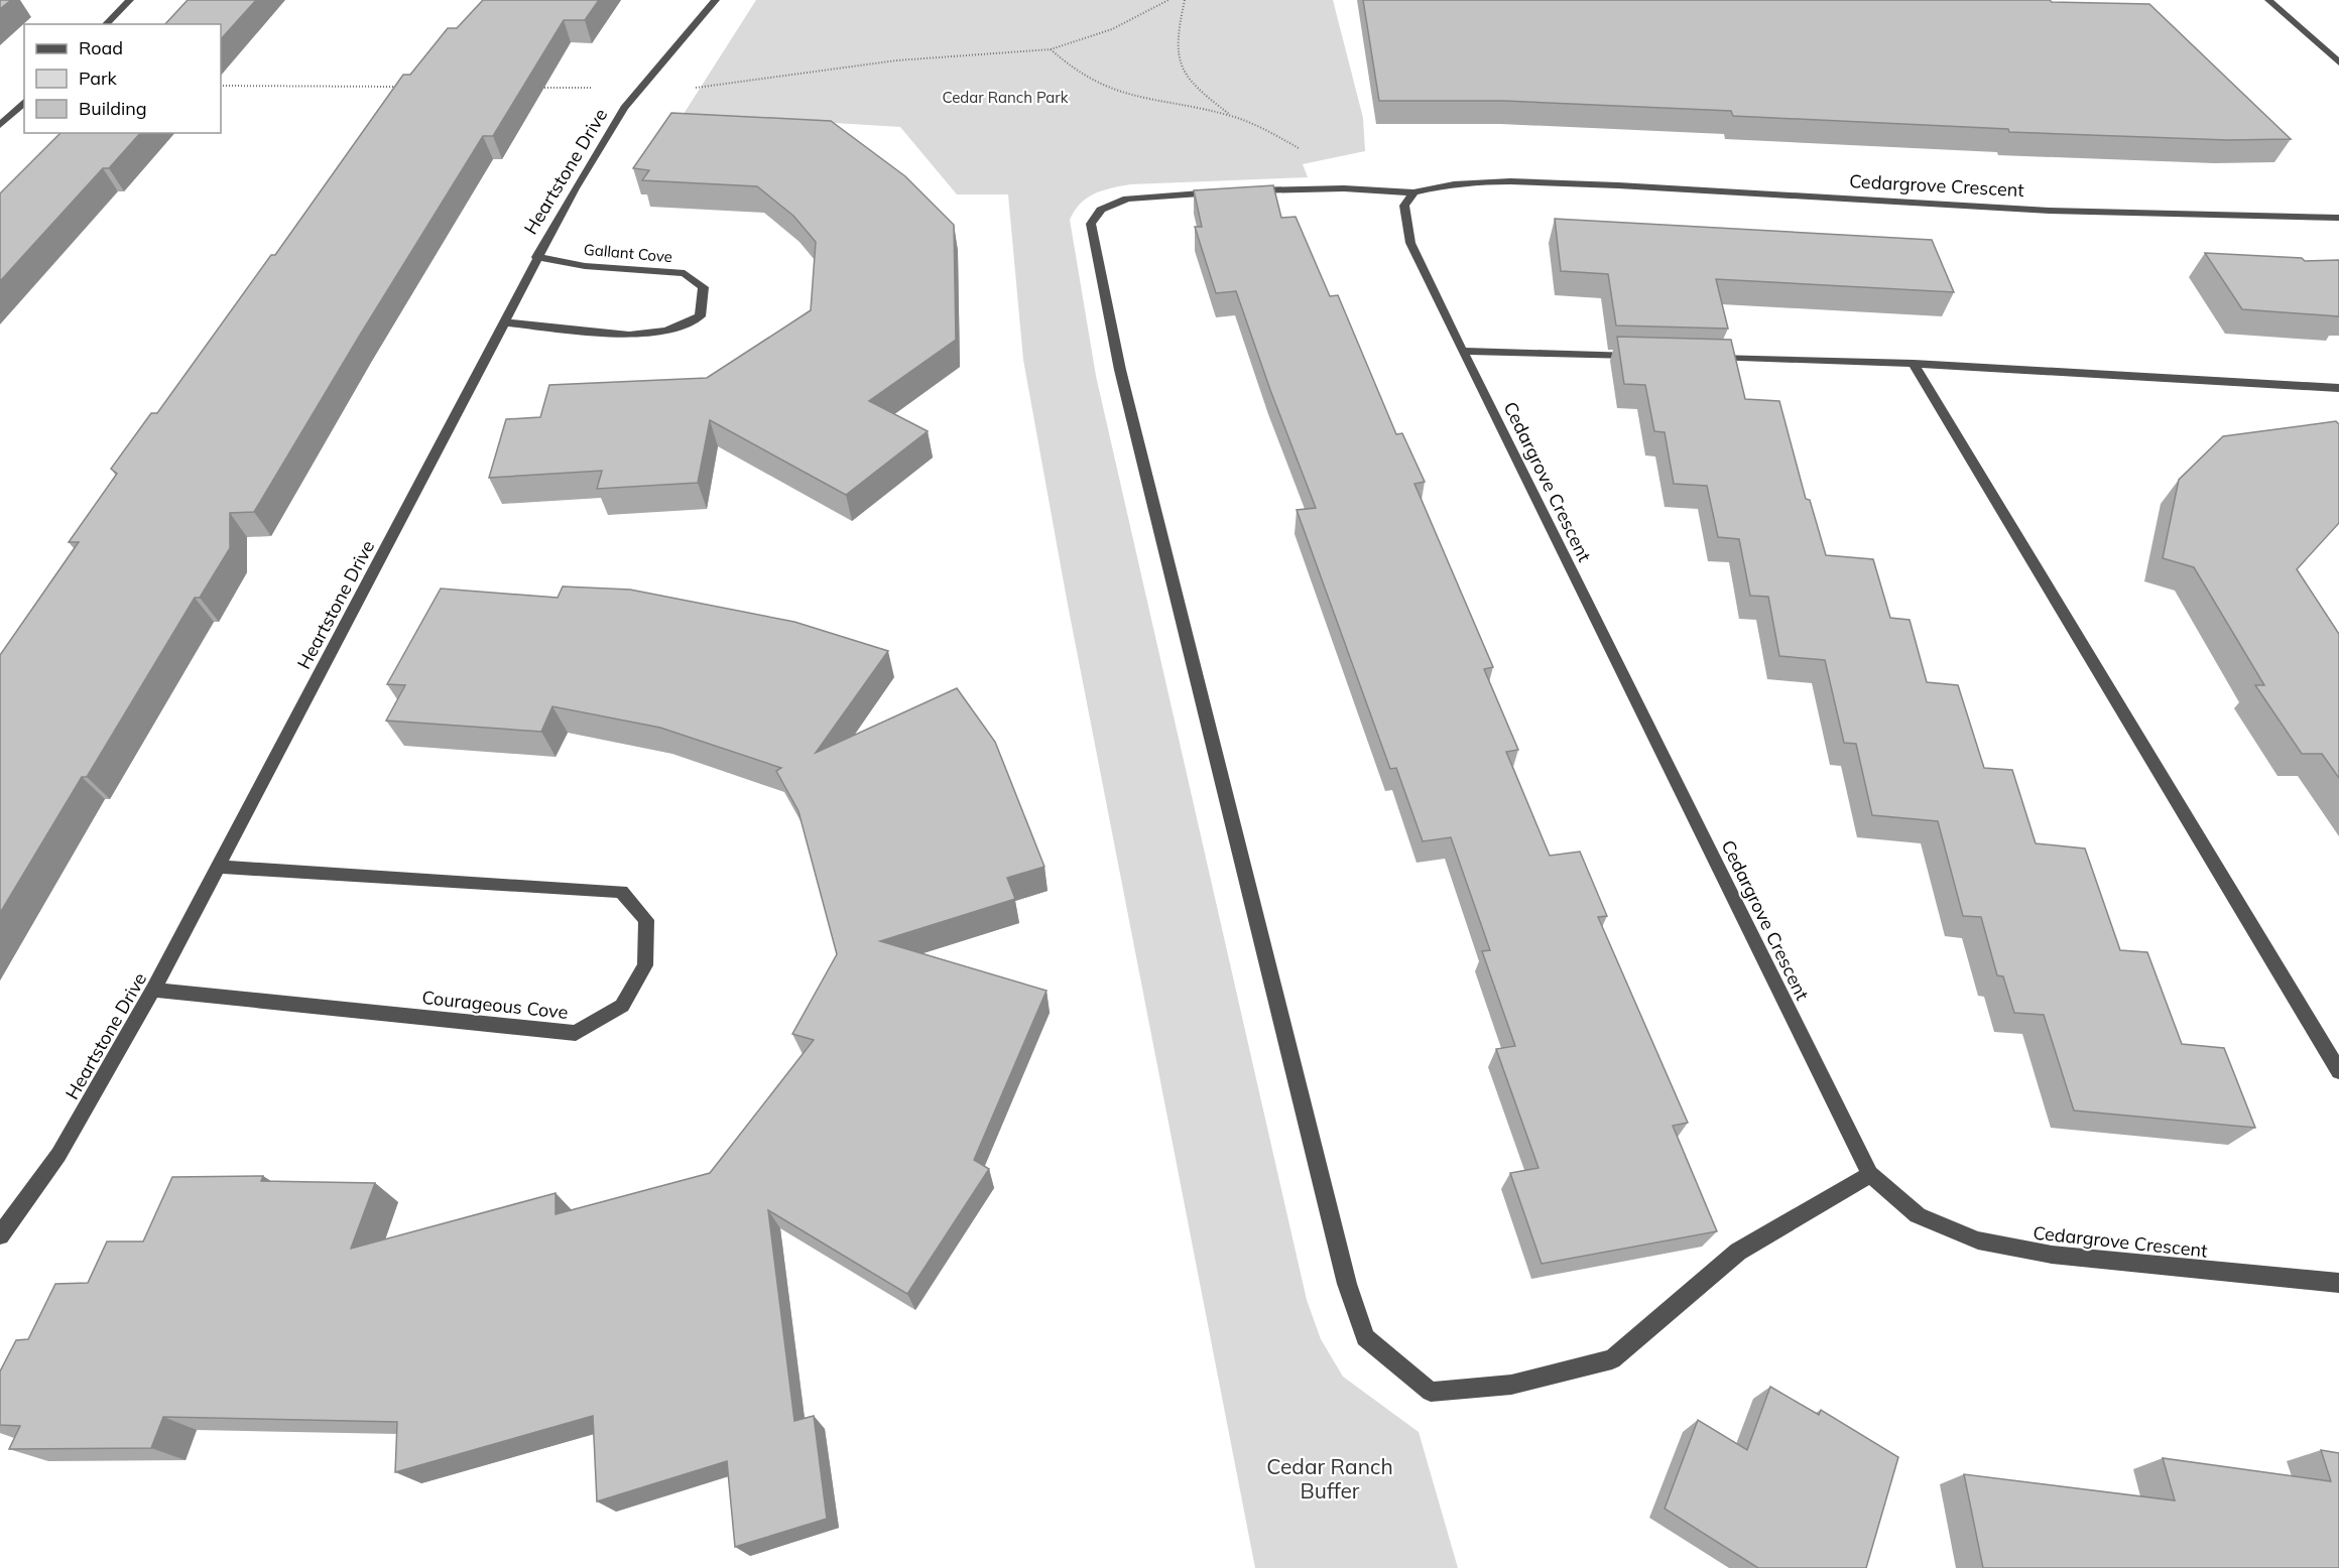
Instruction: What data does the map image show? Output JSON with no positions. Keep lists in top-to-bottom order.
{
  "streets": {
    "street": [
      "Heartstone Drive",
      "Cedargrove Crescent",
      "Gallant Cove",
      "Courageous Cove"
    ]
  },
  "crossings": [
    ["Heartstone Drive", "Gallant Cove"],
    ["Heartstone Drive", "Courageous Cove"]
  ],
  "parks": ["Cedar Ranch Park", "Cedar Ranch Buffer"],
  "legend": ["Road", "Park", "Building"]
}
